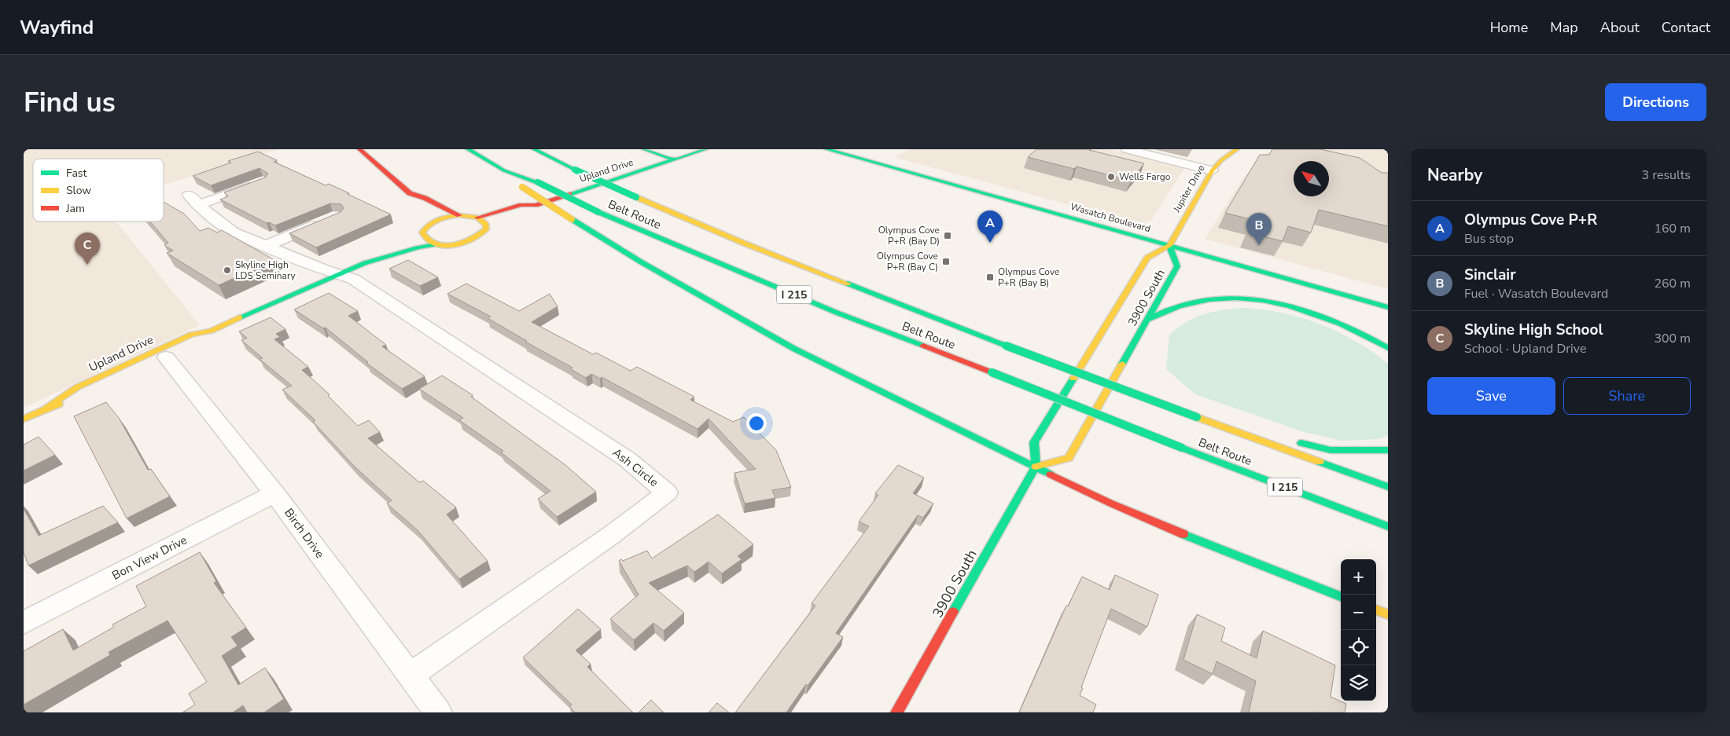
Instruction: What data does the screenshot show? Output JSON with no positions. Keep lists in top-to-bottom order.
{
  "streets": {
    "main road": [
      "Upland Drive",
      "Jupiter Drive",
      "Belt Route",
      "Wasatch Boulevard",
      "I 215",
      "3900 South"
    ],
    "street": ["Ash Circle", "Birch Drive", "Bon View Drive"]
  },
  "crossings": [
    ["Upland Drive", "Ash Circle"],
    ["Jupiter Drive", "Wasatch Boulevard"],
    ["Jupiter Drive", "3900 South"],
    ["Wasatch Boulevard", "3900 South"],
    ["Ash Circle", "Birch Drive"],
    ["Birch Drive", "Bon View Drive"]
  ],
  "places": {
    "other": ["Wells Fargo", "Skyline High LDS Seminary"],
    "transit": ["Olympus Cove P+R (Bay D)", "Olympus Cove P+R (Bay C)", "Olympus Cove P+R (Bay B)"]
  },
  "legend": ["Fast", "Slow", "Jam"],
  "north": "top left",
  "page": {
    "header": "Wayfind",
    "nav": [
      "Home",
      "Map",
      "About",
      "Contact"
    ],
    "buttons": [
      "Directions",
      ["Save", "Share"]
    ],
    "title": "Find us",
    "heading": ["Nearby", "3 results"],
    "list": [
      {
        "mark": "A",
        "name": "Olympus Cove P+R",
        "note": "Bus stop",
        "value": "160 m"
      },
      {
        "mark": "B",
        "name": "Sinclair",
        "note": "Fuel · Wasatch Boulevard",
        "value": "260 m"
      },
      {
        "mark": "C",
        "name": "Skyline High School",
        "note": "School · Upland Drive",
        "value": "300 m"
      }
    ],
    "pins": ["A", "B", "C"],
    "map_buttons": ["+", "−"]
  }
}
